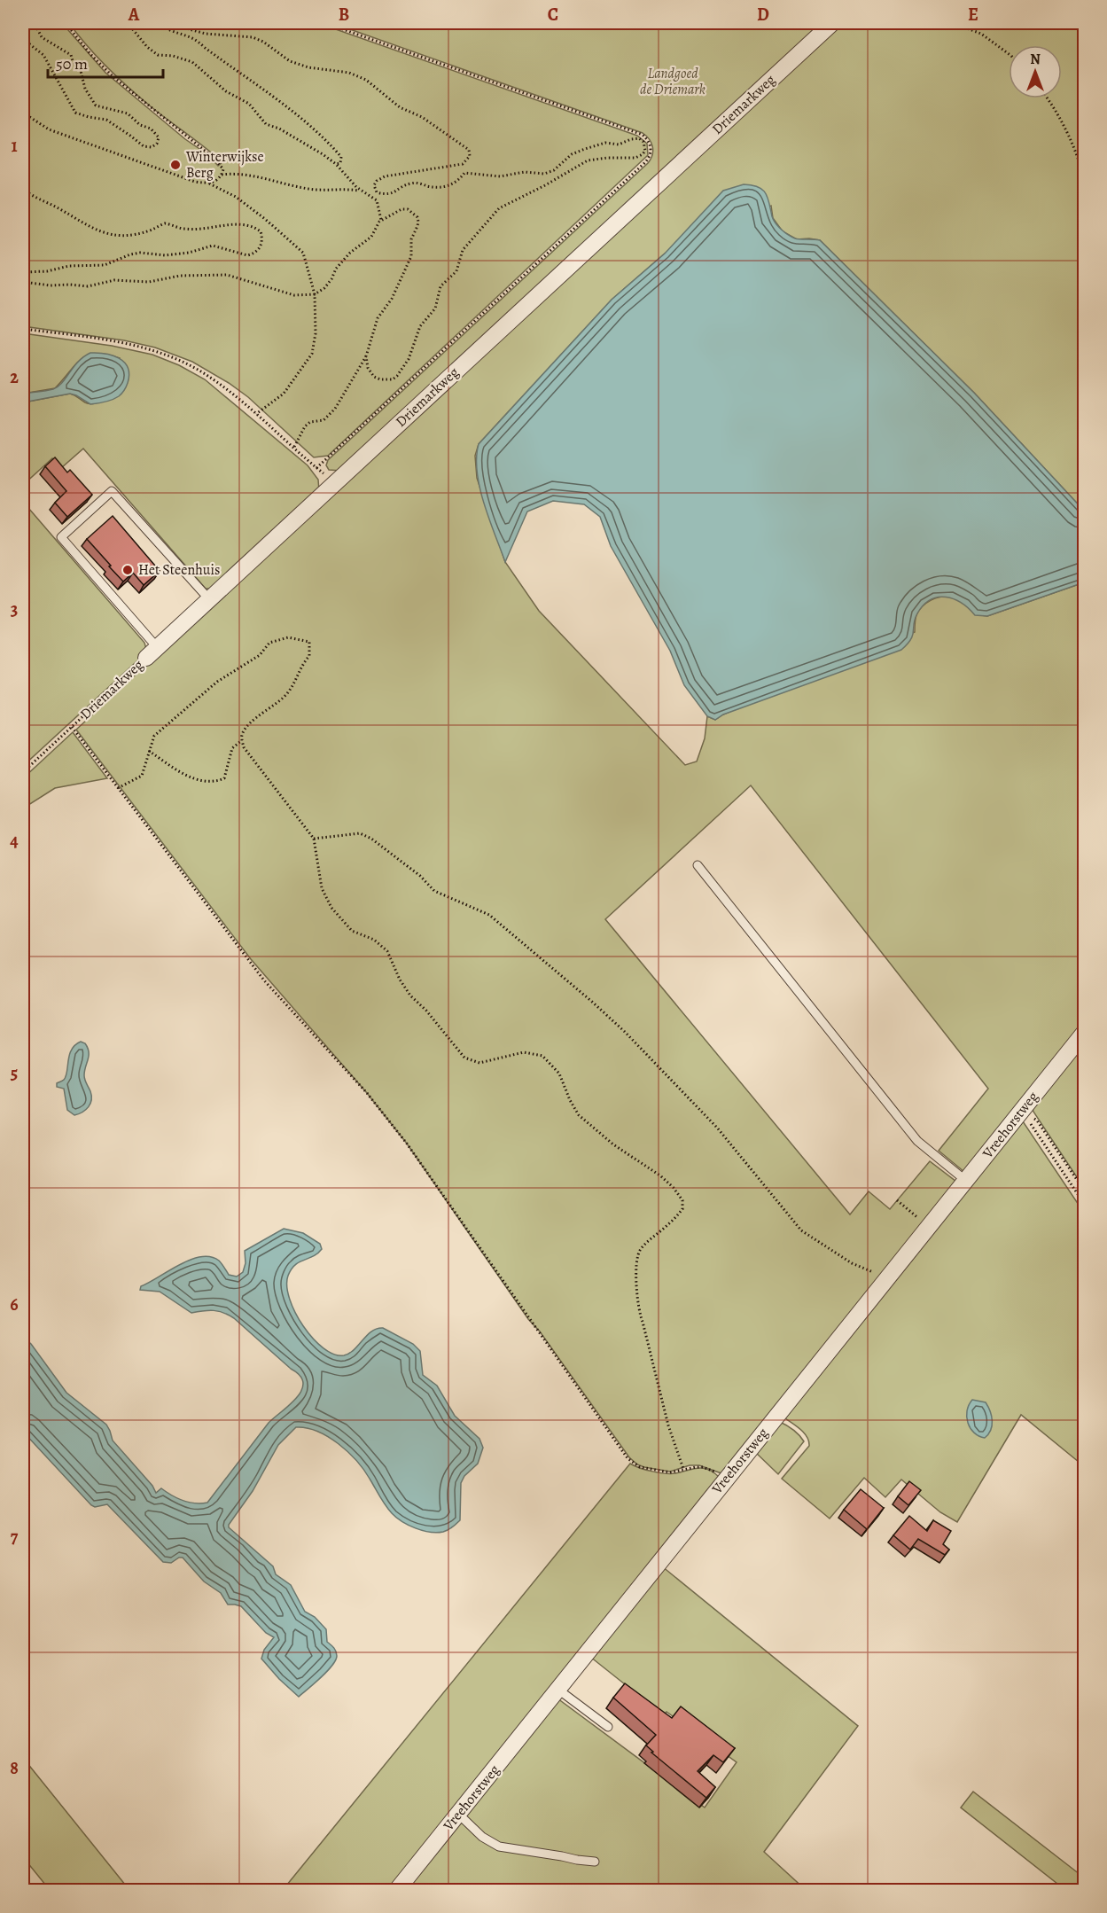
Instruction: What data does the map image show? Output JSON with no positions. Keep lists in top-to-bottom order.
{
  "streets": {
    "street": ["Driemarkweg", "Vreehorstweg"]
  },
  "parks": ["Landgoed de Driemark"],
  "places": ["Winterwijkse Berg", "Het Steenhuis"],
  "scale_bar": "50 m",
  "north": "top",
  "grid": {
    "columns": [
      "A",
      "B",
      "C",
      "D",
      "E"
    ],
    "rows": [
      "1",
      "2",
      "3",
      "4",
      "5",
      "6",
      "7",
      "8"
    ]
  }
}
